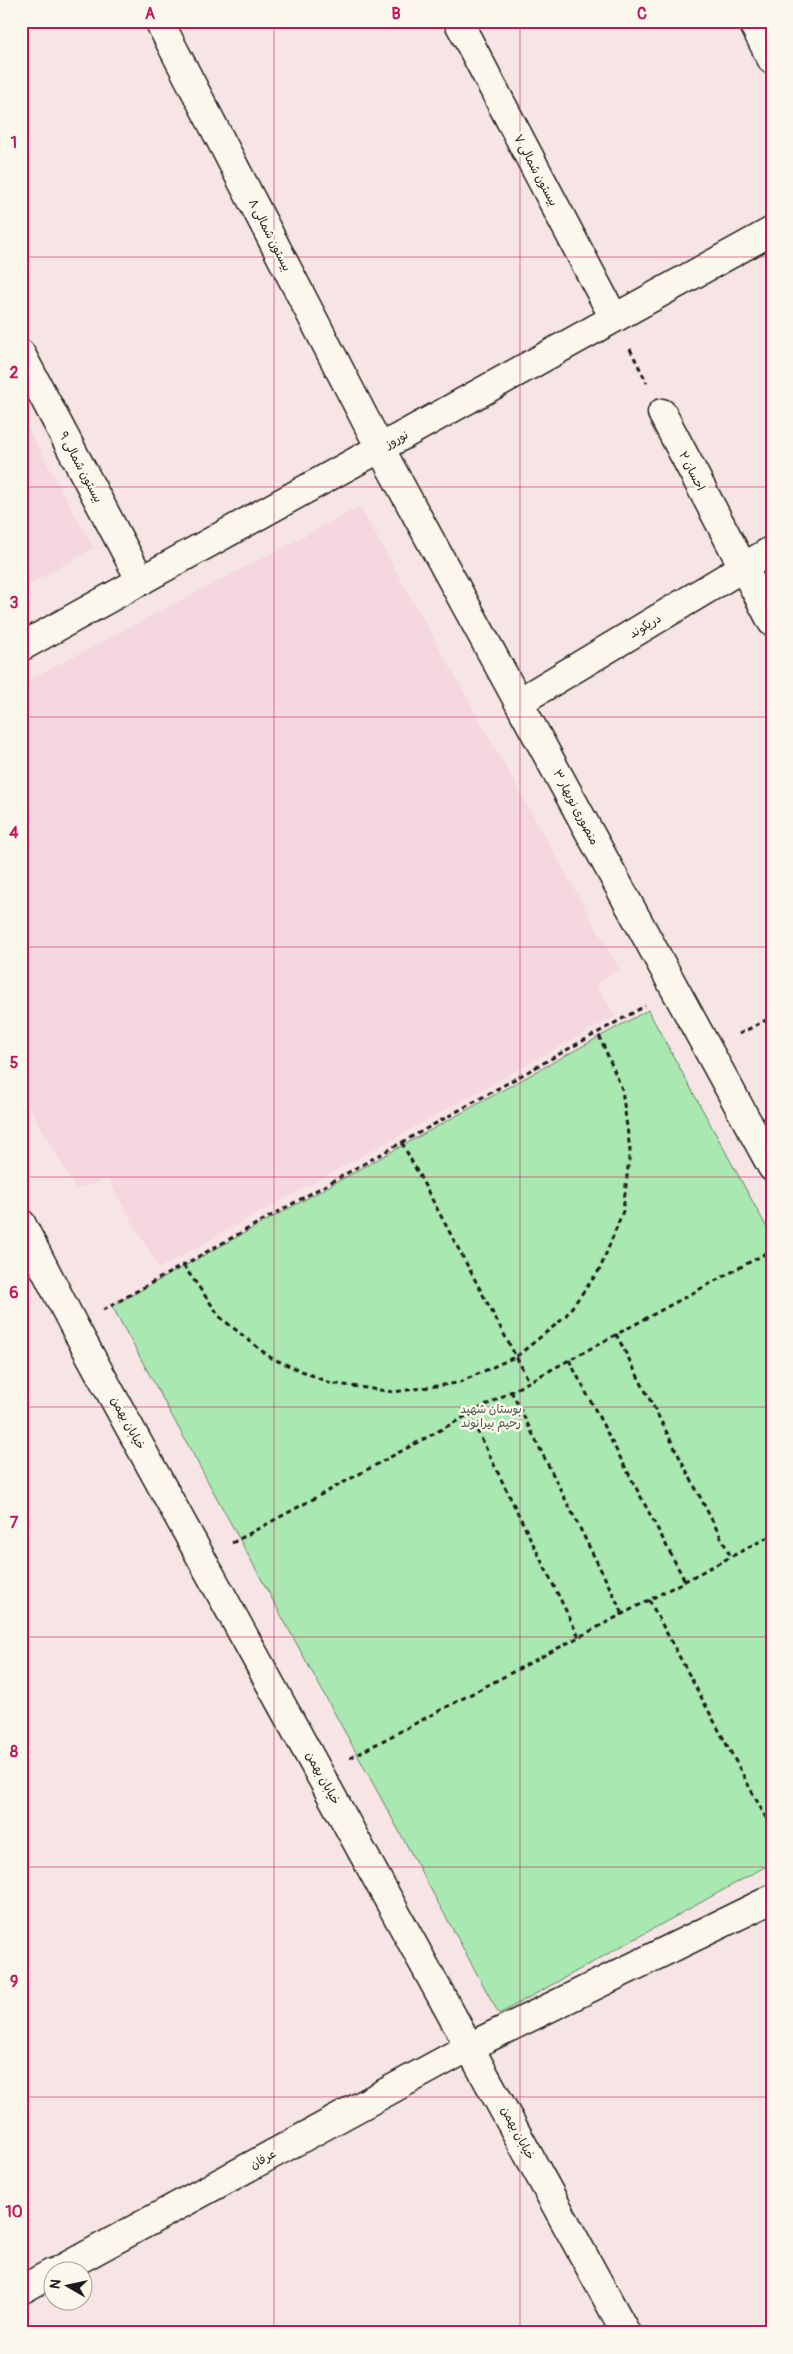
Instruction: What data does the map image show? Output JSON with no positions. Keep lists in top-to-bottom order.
{
  "streets": {
    "street": [
      "بیستون شمالی ۷",
      "بیستون شمالی ۸",
      "نوروز",
      "بیستون شمالی ۹",
      "احسان ۲",
      "دریکوند",
      "منصوری نوبهار ۳",
      "خیابان بهمن",
      "عرفان"
    ]
  },
  "crossings": [
    ["بیستون شمالی ۷", "نوروز"],
    ["بیستون شمالی ۸", "نوروز"],
    ["بیستون شمالی ۸", "منصوری نوبهار ۳"],
    ["نوروز", "بیستون شمالی ۹"],
    ["نوروز", "منصوری نوبهار ۳"],
    ["احسان ۲", "دریکوند"],
    ["دریکوند", "منصوری نوبهار ۳"],
    ["خیابان بهمن", "عرفان"]
  ],
  "parks": ["بوستان شهید رحیم بیرانوند"],
  "north": "left",
  "grid": {
    "columns": ["A", "B", "C"],
    "rows": [
      "1",
      "2",
      "3",
      "4",
      "5",
      "6",
      "7",
      "8",
      "9",
      "10"
    ]
  }
}
